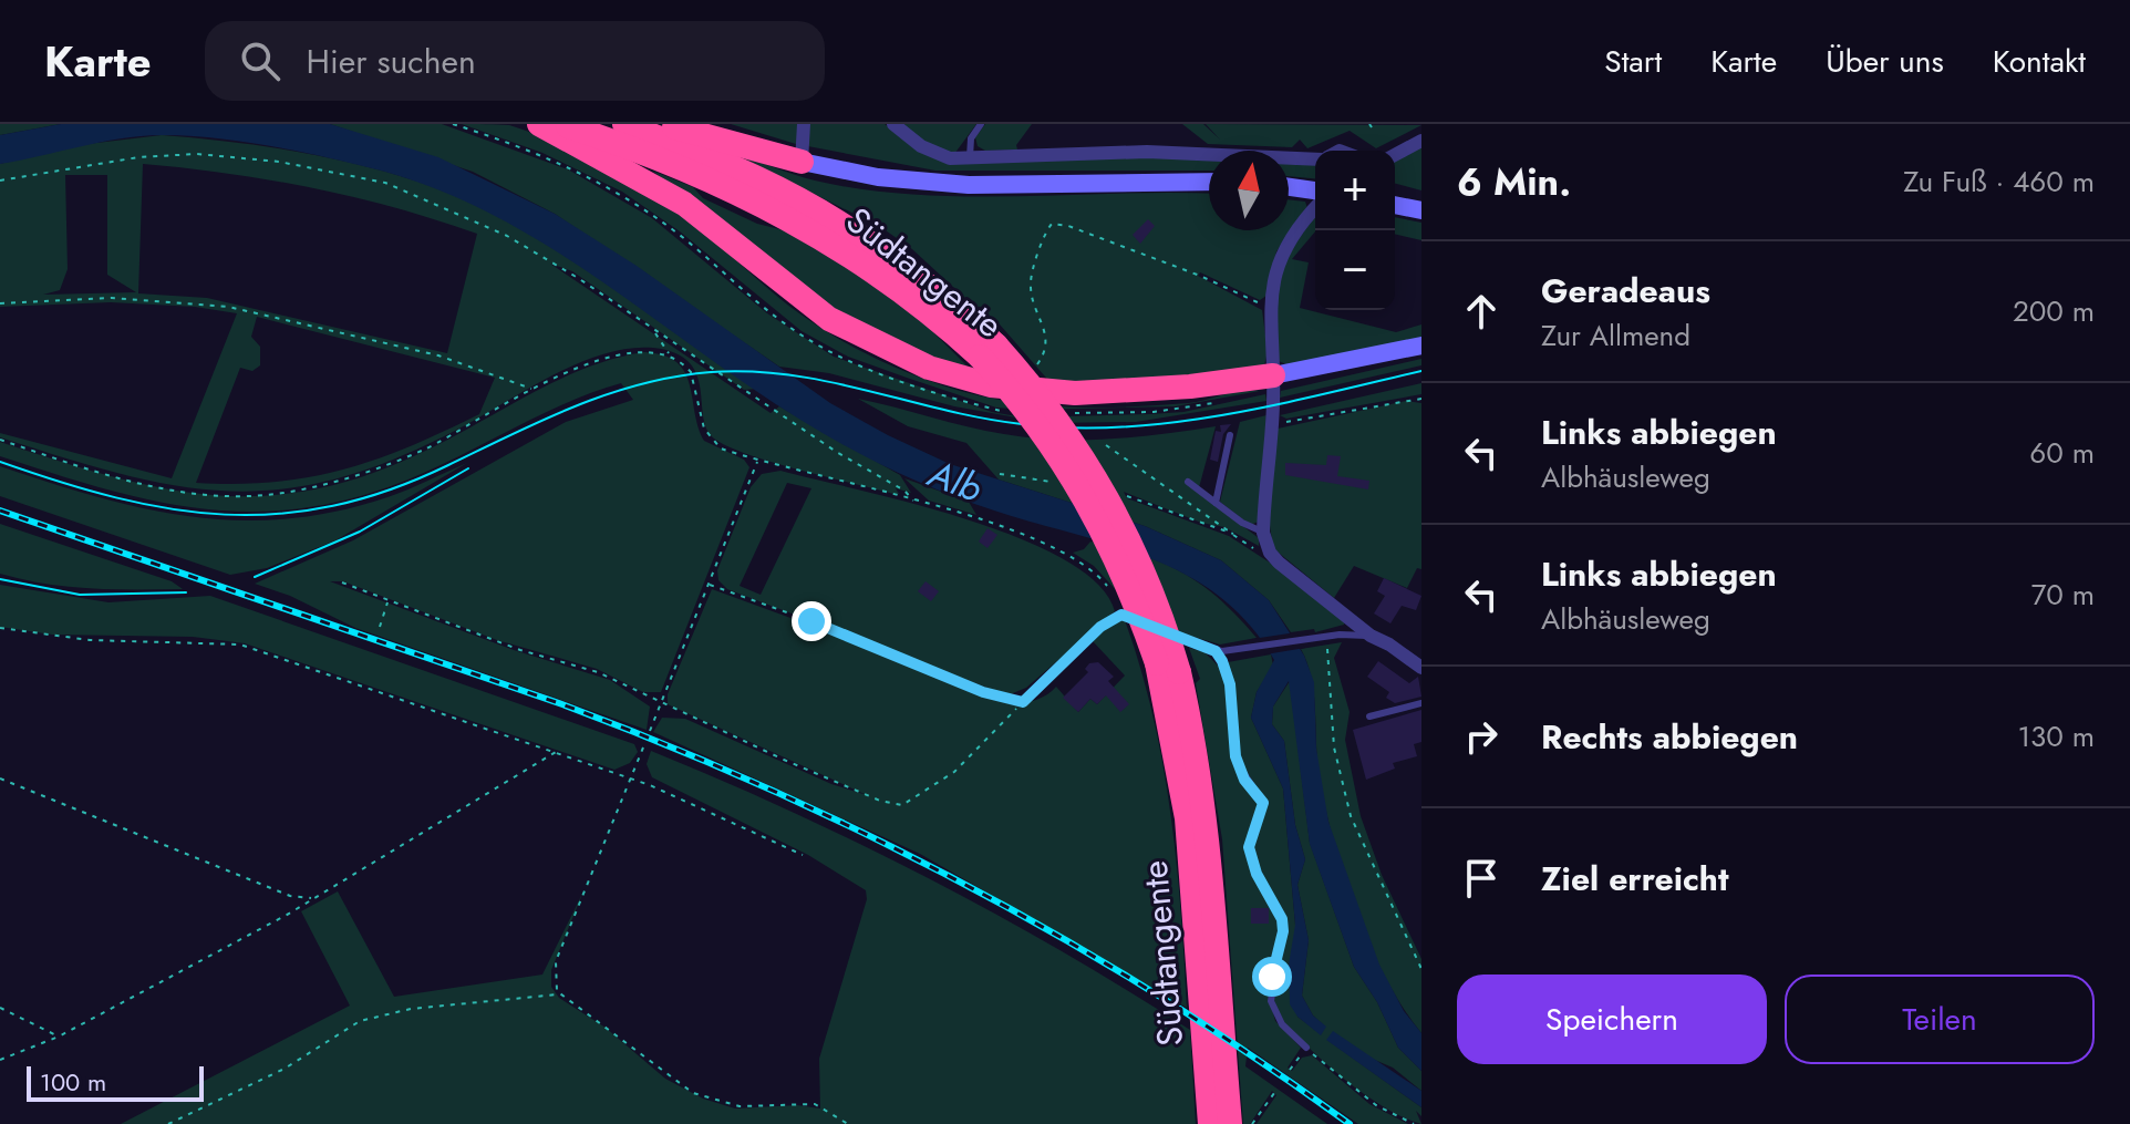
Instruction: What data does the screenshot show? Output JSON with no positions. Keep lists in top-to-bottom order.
{
  "streets": {
    "highway": ["Südtangente"]
  },
  "water": ["Alb"],
  "scale_bar": "100 m",
  "north": "top",
  "page": {
    "header": "Karte",
    "search": "Hier suchen",
    "nav": [
      "Start",
      "Karte",
      "Über uns",
      "Kontakt"
    ],
    "heading": ["6 Min.", "Zu Fuß · 460 m"],
    "map_buttons": ["+", "−"],
    "list": [
      ["Geradeaus", "Zur Allmend", "200 m"],
      ["Links abbiegen", "Albhäusleweg", "60 m"],
      ["Links abbiegen", "Albhäusleweg", "70 m"],
      ["Rechts abbiegen", "130 m"],
      "Ziel erreicht"
    ],
    "buttons": ["Speichern", "Teilen"],
    "scale": "100 m"
  }
}
